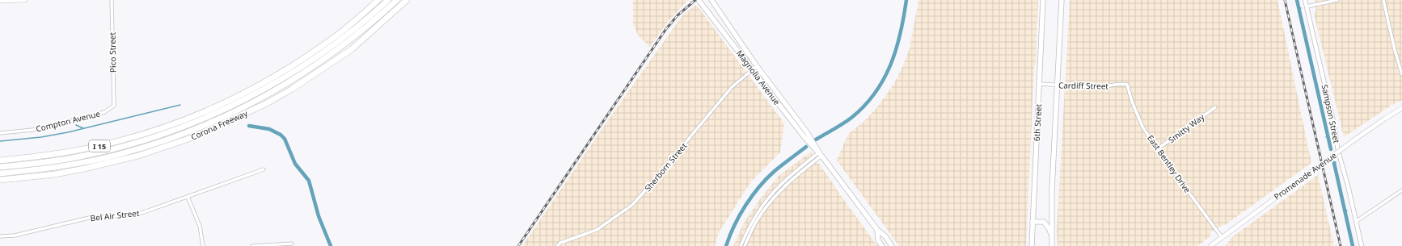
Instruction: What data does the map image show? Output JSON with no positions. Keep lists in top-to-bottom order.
{
  "streets": {
    "highway": ["Corona Freeway", "I 15"],
    "main road": ["Magnolia Avenue", "6th Street", "Promenade Avenue"],
    "street": [
      "Pico Street",
      "Cardiff Street",
      "Sampson Street",
      "Compton Avenue",
      "Smitty Way",
      "East Bentley Drive",
      "Sherborn Street",
      "Bel Air Street"
    ]
  },
  "crossings": [
    ["Pico Street", "Compton Avenue"],
    ["Magnolia Avenue", "Sherborn Street"],
    ["Cardiff Street", "6th Street"],
    ["Cardiff Street", "East Bentley Drive"],
    ["Smitty Way", "East Bentley Drive"],
    ["East Bentley Drive", "Promenade Avenue"]
  ]
}
